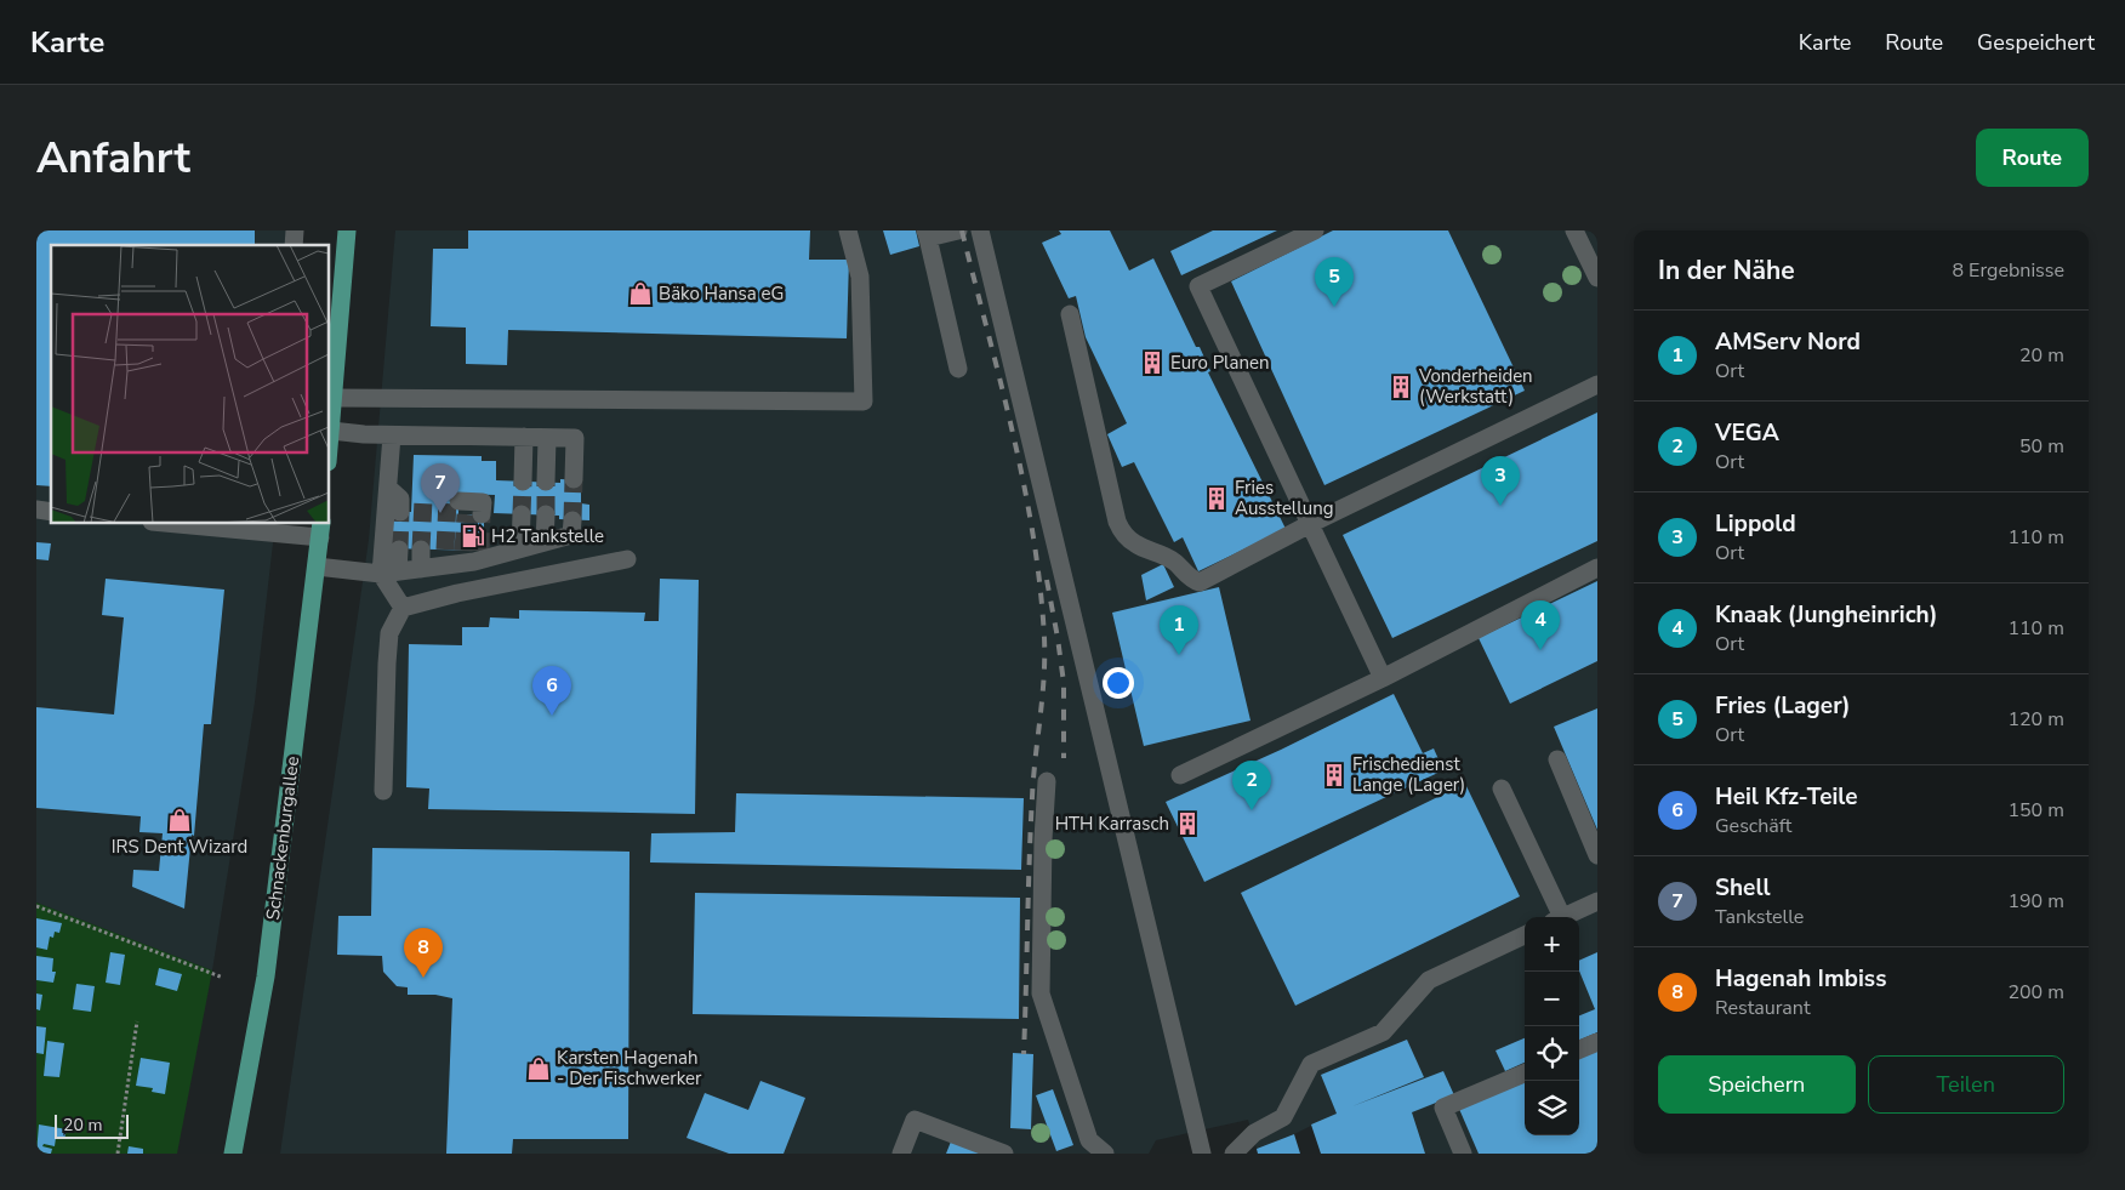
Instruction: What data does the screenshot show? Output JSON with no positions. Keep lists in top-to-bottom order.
{
  "streets": {
    "main road": ["Schnackenburgallee"]
  },
  "places": {
    "shop": ["Bäko Hansa eG", "IRS Dent Wizard", "Karsten Hagenah - Der Fischwerker"],
    "building": [
      "Euro Planen",
      "Vonderheiden (Werkstatt)",
      "Fries Ausstellung",
      "Frischedienst Lange (Lager)",
      "HTH Karrasch"
    ],
    "fuel station": ["H2 Tankstelle"]
  },
  "scale_bar": "20 m",
  "page": {
    "header": "Karte",
    "nav": ["Karte", "Route", "Gespeichert"],
    "buttons": [
      "Route",
      ["Speichern", "Teilen"]
    ],
    "title": "Anfahrt",
    "heading": ["In der Nähe", "8 Ergebnisse"],
    "pins": [
      "5",
      "3",
      "7",
      "4",
      "1",
      "6",
      "2",
      "8"
    ],
    "list": [
      {
        "mark": "1",
        "name": "AMServ Nord",
        "note": "Ort",
        "value": "20 m"
      },
      {
        "mark": "2",
        "name": "VEGA",
        "note": "Ort",
        "value": "50 m"
      },
      {
        "mark": "3",
        "name": "Lippold",
        "note": "Ort",
        "value": "110 m"
      },
      {
        "mark": "4",
        "name": "Knaak (Jungheinrich)",
        "note": "Ort",
        "value": "110 m"
      },
      {
        "mark": "5",
        "name": "Fries (Lager)",
        "note": "Ort",
        "value": "120 m"
      },
      {
        "mark": "6",
        "name": "Heil Kfz-Teile",
        "note": "Geschäft",
        "value": "150 m"
      },
      {
        "mark": "7",
        "name": "Shell",
        "note": "Tankstelle",
        "value": "190 m"
      },
      {
        "mark": "8",
        "name": "Hagenah Imbiss",
        "note": "Restaurant",
        "value": "200 m"
      }
    ],
    "map_buttons": ["+", "−"],
    "scale": "20 m"
  }
}
